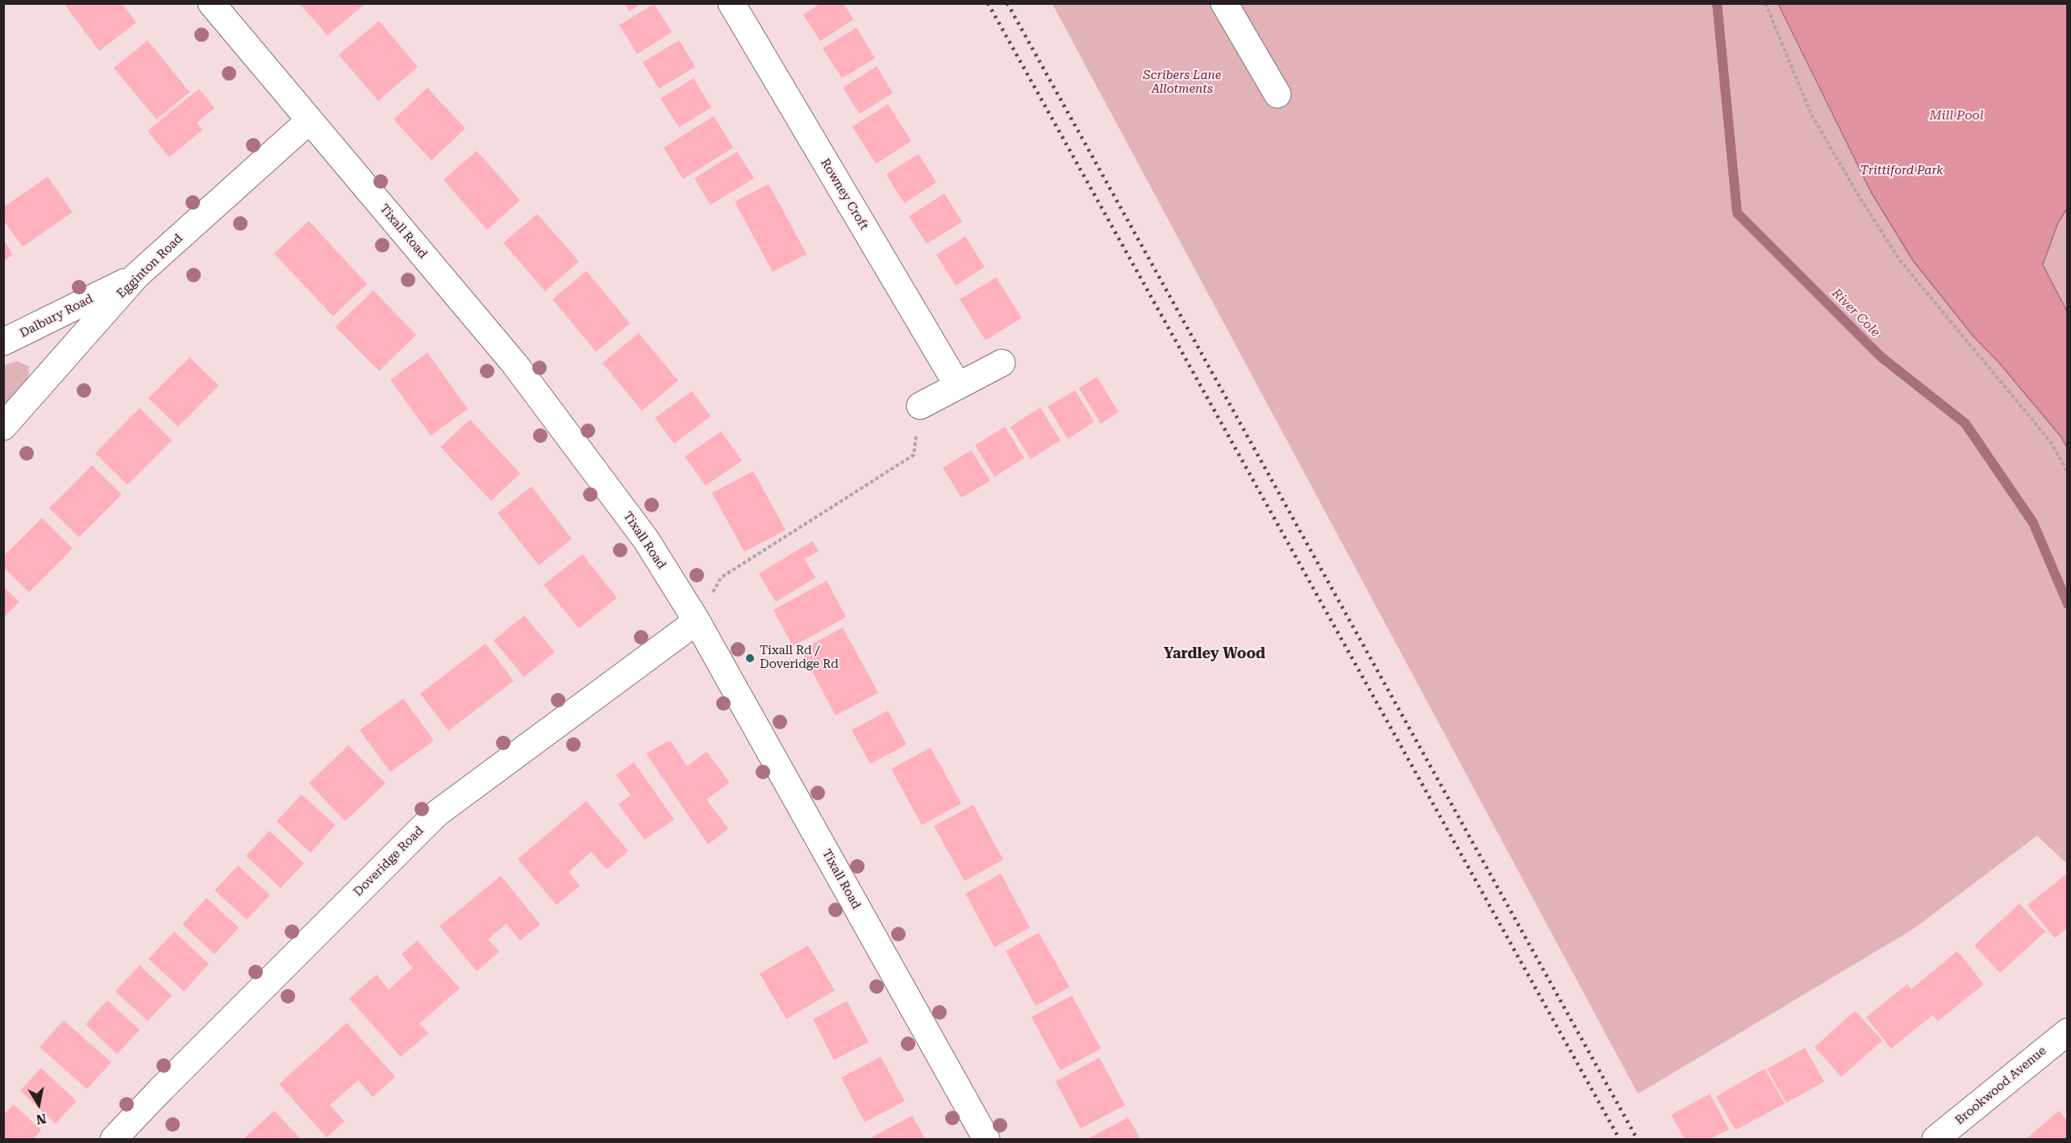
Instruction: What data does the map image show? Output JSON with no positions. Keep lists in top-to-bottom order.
{
  "streets": {
    "street": [
      "Rowney Croft",
      "Tixall Road",
      "Egginton Road",
      "Dalbury Road",
      "Doveridge Road",
      "Brookwood Avenue"
    ]
  },
  "crossings": [
    ["Tixall Road", "Egginton Road"],
    ["Tixall Road", "Doveridge Road"],
    ["Egginton Road", "Dalbury Road"]
  ],
  "districts": ["Yardley Wood"],
  "water": ["Mill Pool", "River Cole"],
  "parks": ["Scribers Lane Allotments", "Trittiford Park"],
  "places": ["Tixall Rd / Doveridge Rd"],
  "north": "bottom"
}
